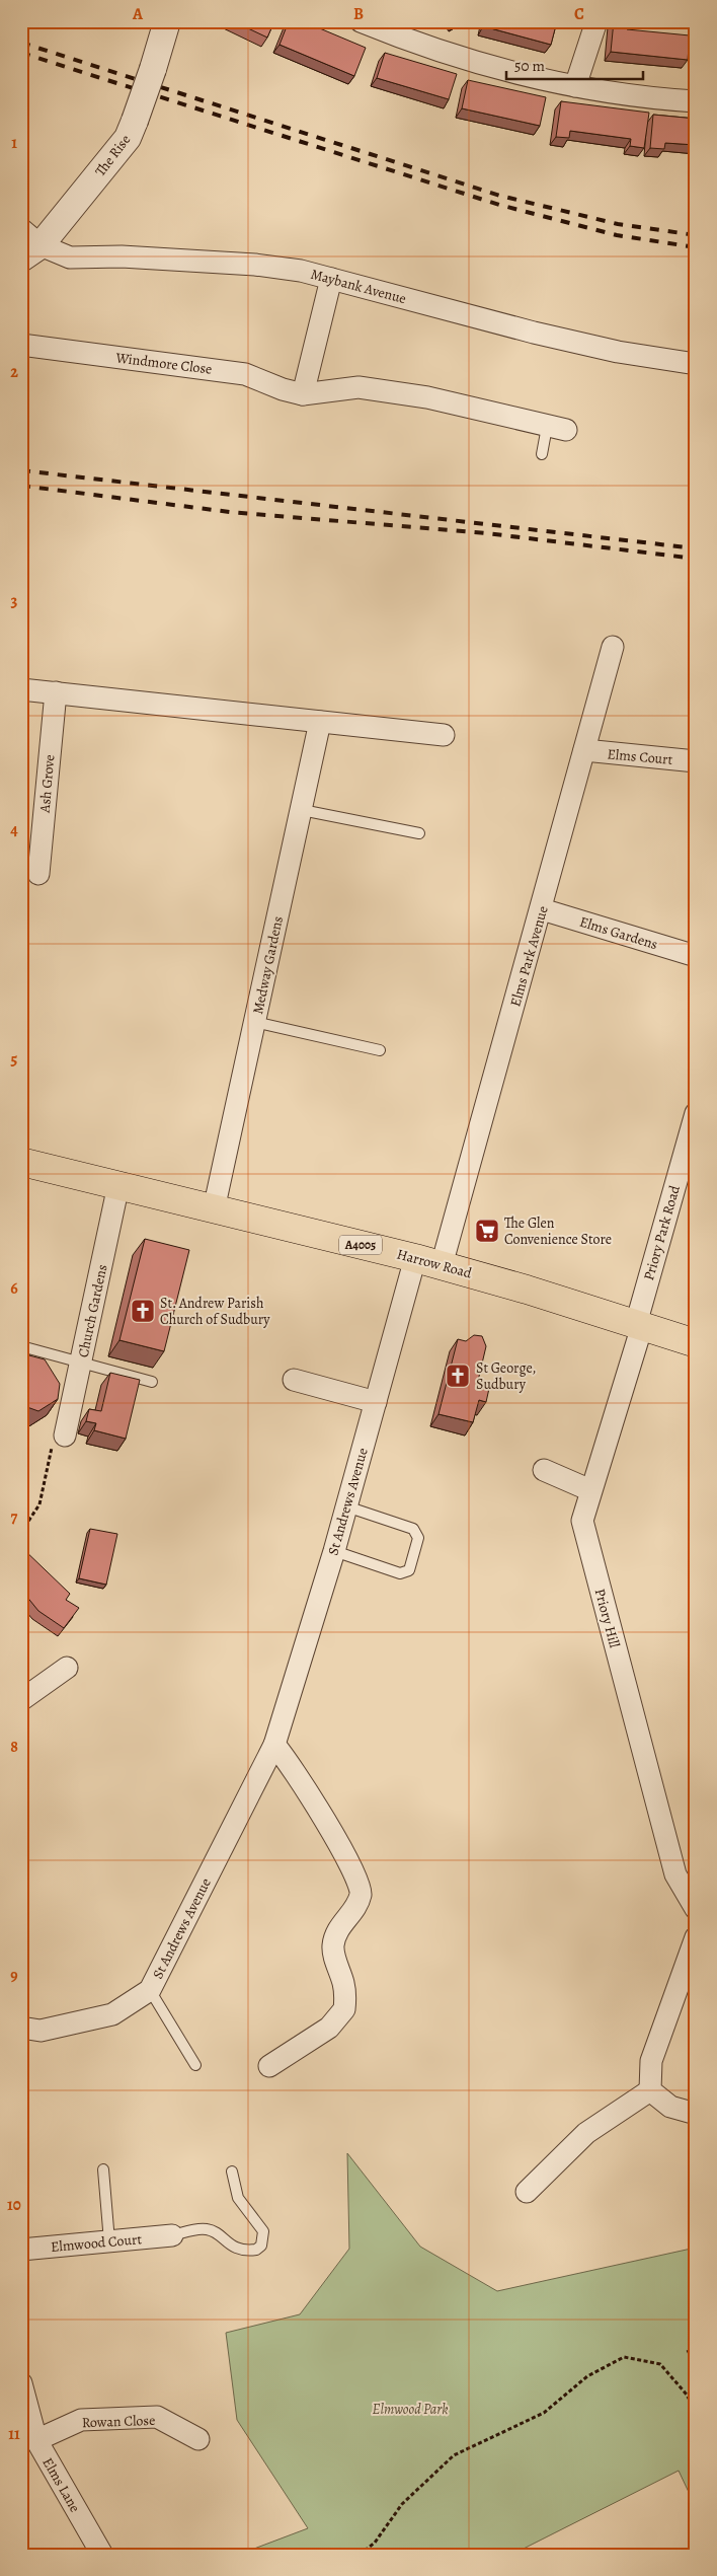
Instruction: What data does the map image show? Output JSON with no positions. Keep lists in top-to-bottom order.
{
  "streets": {
    "main road": ["A4005", "Harrow Road"],
    "street": [
      "The Rise",
      "Maybank Avenue",
      "Windmore Close",
      "Elms Court",
      "Ash Grove",
      "Elms Gardens",
      "Elms Park Avenue",
      "Medway Gardens",
      "Priory Park Road",
      "Church Gardens",
      "St Andrews Avenue",
      "Priory Hill",
      "Elmwood Court",
      "Rowan Close",
      "Elms Lane"
    ]
  },
  "crossings": [
    ["The Rise", "Maybank Avenue"],
    ["Elms Court", "Elms Park Avenue"],
    ["Elms Gardens", "Elms Park Avenue"],
    ["Elms Park Avenue", "Harrow Road"],
    ["Medway Gardens", "Harrow Road"],
    ["Priory Park Road", "Harrow Road"],
    ["Priory Park Road", "Priory Hill"],
    ["Harrow Road", "Church Gardens"],
    ["Harrow Road", "St Andrews Avenue"],
    ["Harrow Road", "Priory Hill"],
    ["Rowan Close", "Elms Lane"]
  ],
  "parks": ["Elmwood Park"],
  "places": {
    "supermarket": ["The Glen Convenience Store"],
    "church": ["St. Andrew Parish Church of Sudbury", "St George, Sudbury"]
  },
  "scale_bar": "50 m",
  "grid": {
    "columns": ["A", "B", "C"],
    "rows": [
      "1",
      "2",
      "3",
      "4",
      "5",
      "6",
      "7",
      "8",
      "9",
      "10",
      "11"
    ]
  }
}
